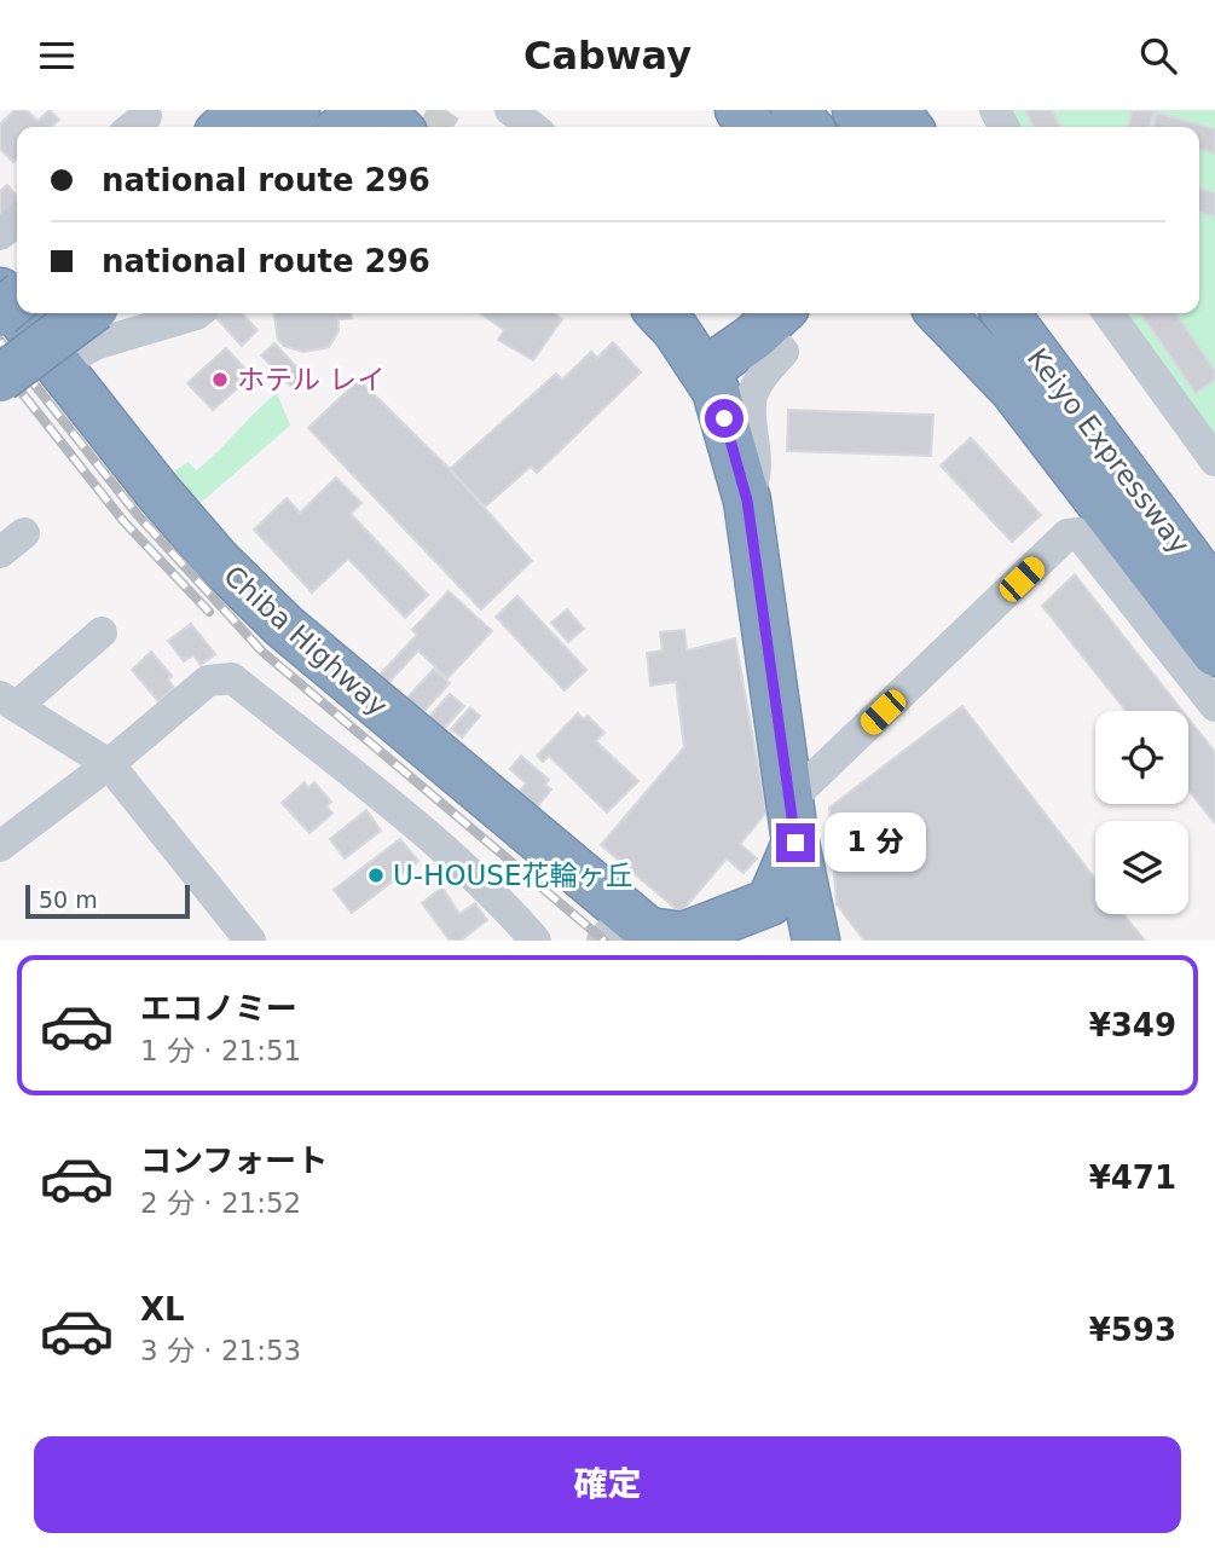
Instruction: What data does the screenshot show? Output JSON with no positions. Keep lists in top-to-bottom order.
{
  "streets": {
    "highway": ["Keiyo Expressway", "Chiba Highway"]
  },
  "places": ["ホテル レイ", "U-HOUSE花輪ヶ丘"],
  "scale_bar": "50 m",
  "page": {
    "header": "Cabway",
    "banner": ["national route 296", "national route 296"],
    "bubble": "1 分",
    "scale": "50 m",
    "list": [
      {
        "name": "エコノミー",
        "note": "1 分 · 21:51",
        "value": "¥349"
      },
      {
        "name": "コンフォート",
        "note": "2 分 · 21:52",
        "value": "¥471"
      },
      {
        "name": "XL",
        "note": "3 分 · 21:53",
        "value": "¥593"
      }
    ],
    "buttons": "確定"
  }
}
